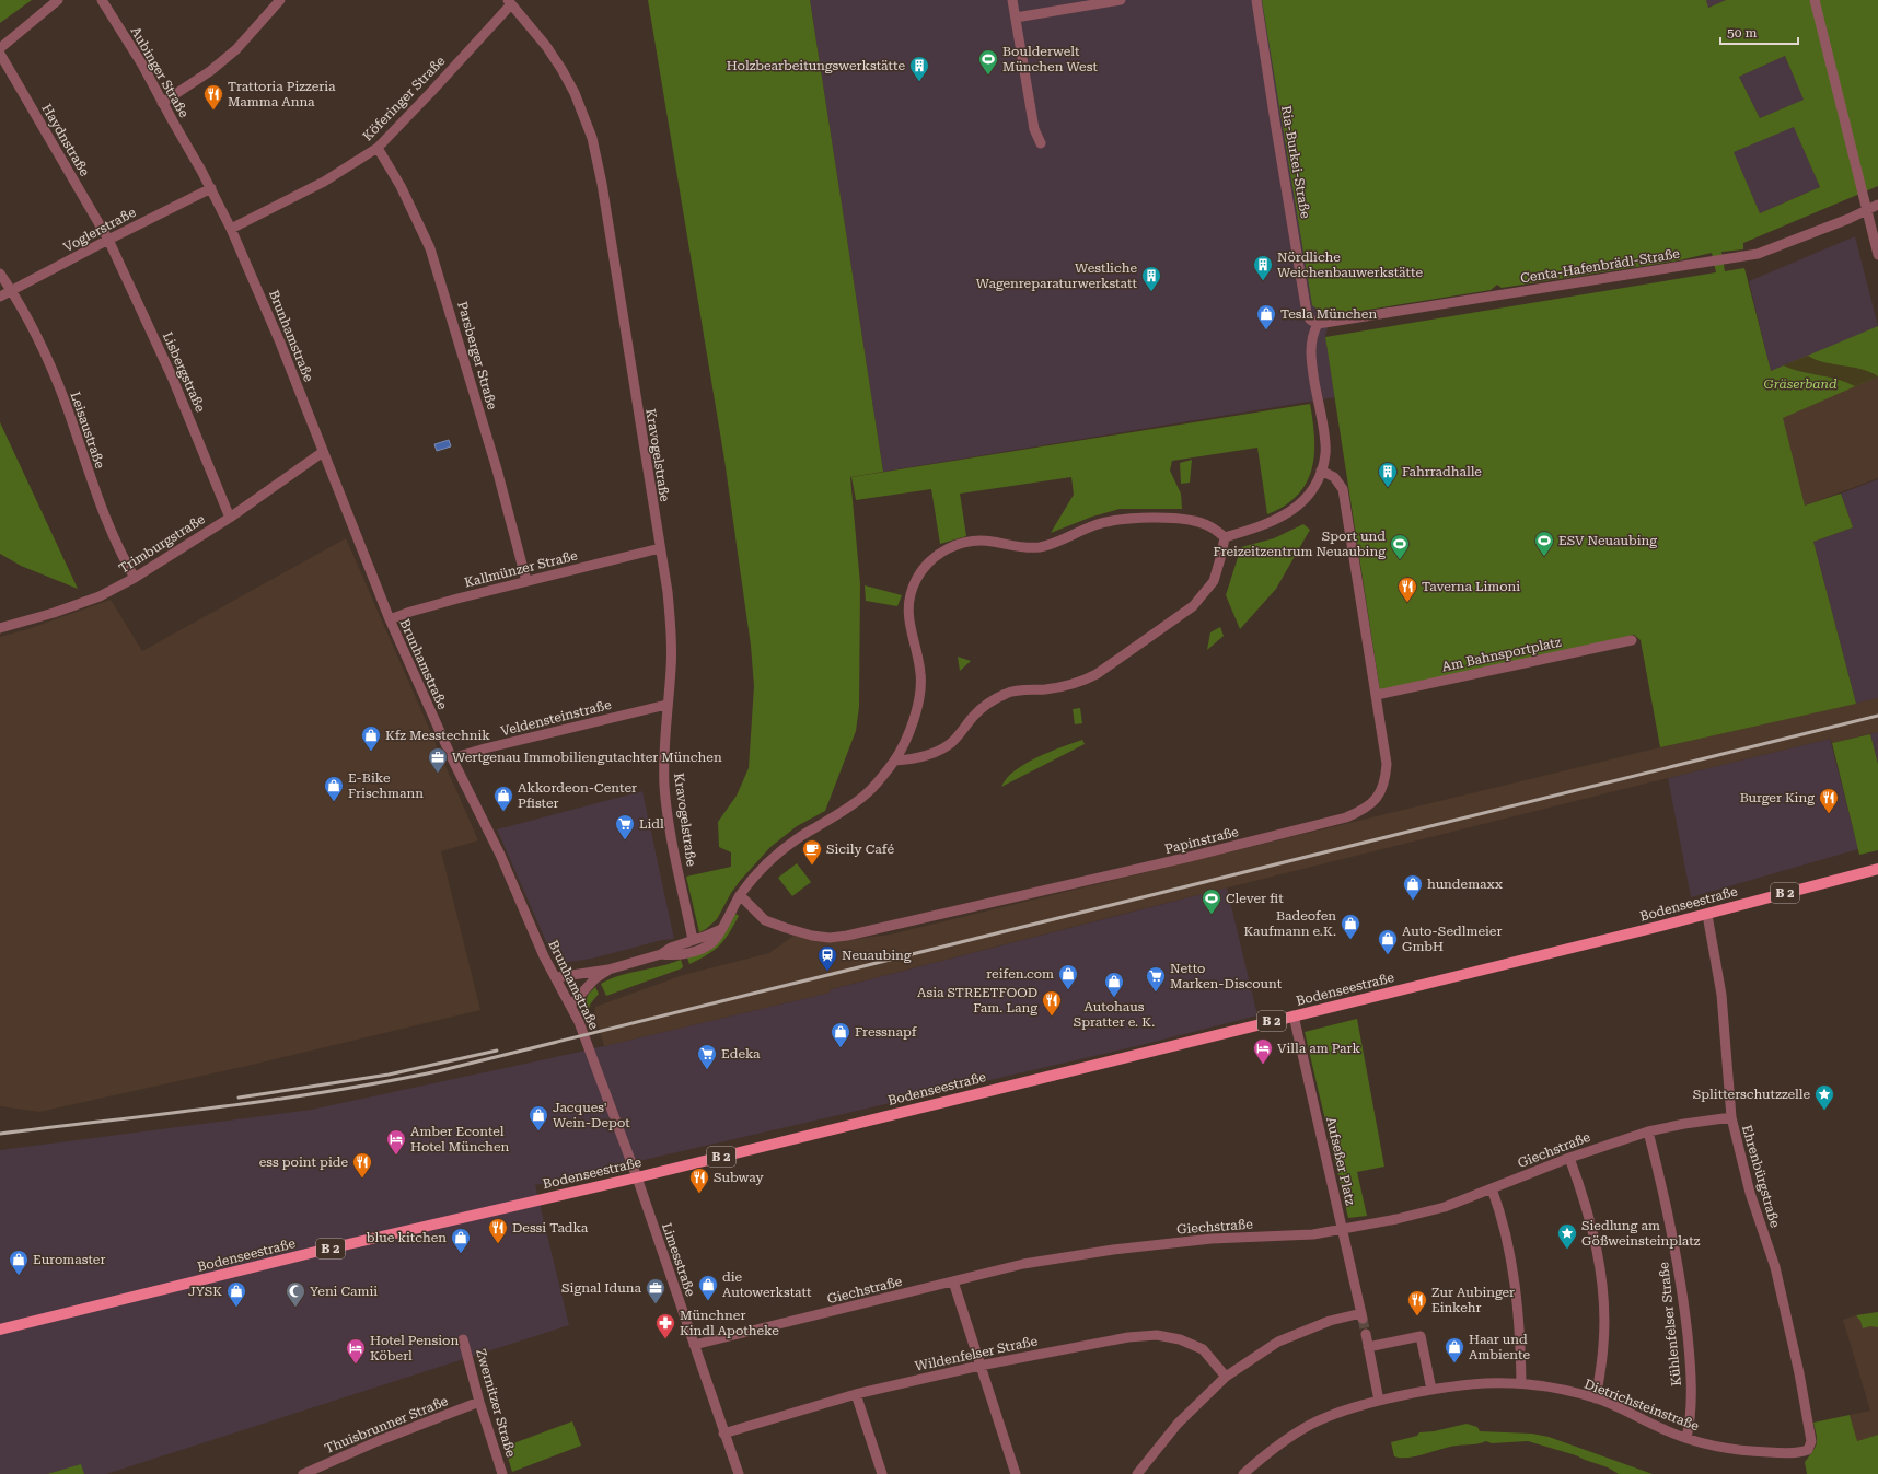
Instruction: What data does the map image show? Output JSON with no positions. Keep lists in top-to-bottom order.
{
  "streets": {
    "main road": ["B 2", "Bodenseestraße"],
    "street": [
      "Aubinger Straße",
      "Köferinger Straße",
      "Haydnstraße",
      "Ria-Burkei-Straße",
      "Voglerstraße",
      "Centa-Hafenbrädl-Straße",
      "Brunhamstraße",
      "Parsberger Straße",
      "Lisbergstraße",
      "Leisaustraße",
      "Kravogelstraße",
      "Trimburgstraße",
      "Kallmünzer Straße",
      "Am Bahnsportplatz",
      "Veldensteinstraße",
      "Papinstraße",
      "Giechstraße",
      "Aufseßer Platz",
      "Ehrenbürgstraße",
      "Limesstraße",
      "Kühlenfelser Straße",
      "Wildenfelser Straße",
      "Zwernitzer Straße",
      "Dietrichsteinstraße",
      "Thuisbrunner Straße"
    ]
  },
  "crossings": [
    ["Aubinger Straße", "Brunhamstraße"],
    ["Köferinger Straße", "Brunhamstraße"],
    ["Köferinger Straße", "Parsberger Straße"],
    ["Köferinger Straße", "Kravogelstraße"],
    ["Haydnstraße", "Voglerstraße"],
    ["Haydnstraße", "Lisbergstraße"],
    ["Ria-Burkei-Straße", "Centa-Hafenbrädl-Straße"],
    ["Voglerstraße", "Brunhamstraße"],
    ["Voglerstraße", "Lisbergstraße"],
    ["Voglerstraße", "Leisaustraße"],
    ["Brunhamstraße", "Trimburgstraße"],
    ["Brunhamstraße", "Kallmünzer Straße"],
    ["Brunhamstraße", "Veldensteinstraße"],
    ["Brunhamstraße", "Bodenseestraße"],
    ["Brunhamstraße", "Limesstraße"],
    ["Parsberger Straße", "Kallmünzer Straße"],
    ["Lisbergstraße", "Trimburgstraße"],
    ["Leisaustraße", "Trimburgstraße"],
    ["Kravogelstraße", "Kallmünzer Straße"],
    ["Kravogelstraße", "Veldensteinstraße"],
    ["Am Bahnsportplatz", "Papinstraße"],
    ["Bodenseestraße", "Aufseßer Platz"],
    ["Bodenseestraße", "Ehrenbürgstraße"],
    ["Bodenseestraße", "Limesstraße"],
    ["Giechstraße", "Aufseßer Platz"],
    ["Giechstraße", "Ehrenbürgstraße"],
    ["Giechstraße", "Limesstraße"],
    ["Giechstraße", "Kühlenfelser Straße"],
    ["Aufseßer Platz", "Wildenfelser Straße"],
    ["Ehrenbürgstraße", "Dietrichsteinstraße"],
    ["Limesstraße", "Wildenfelser Straße"],
    ["Kühlenfelser Straße", "Dietrichsteinstraße"],
    ["Zwernitzer Straße", "Thuisbrunner Straße"]
  ],
  "parks": ["Gräserband"],
  "places": {
    "sports": [
      "Boulderwelt München West",
      "ESV Neuaubing",
      "Sport und Freizeitzentrum Neuaubing",
      "Clever fit"
    ],
    "building": [
      "Holzbearbeitungswerkstätte",
      "Nördliche Weichenbauwerkstätte",
      "Westliche Wagenreparaturwerkstatt",
      "Fahrradhalle"
    ],
    "restaurant": [
      "Trattoria Pizzeria Mamma Anna",
      "Taverna Limoni",
      "Burger King",
      "Asia STREETFOOD Fam. Lang",
      "ess point pide",
      "Subway",
      "Dessi Tadka",
      "Zur Aubinger Einkehr"
    ],
    "shop": [
      "Tesla München",
      "Kfz Messtechnik",
      "E-Bike Frischmann",
      "Akkordeon-Center Pfister",
      "hundemaxx",
      "Badeofen Kaufmann e.K.",
      "Auto-Sedlmeier GmbH",
      "reifen.com",
      "Autohaus Spratter e. K.",
      "Fressnapf",
      "Jacques' Wein-Depot",
      "blue kitchen",
      "Euromaster",
      "die Autowerkstatt",
      "JYSK",
      "Haar und Ambiente"
    ],
    "office": ["Wertgenau Immobiliengutachter München", "Signal Iduna"],
    "supermarket": ["Lidl", "Netto Marken-Discount", "Edeka"],
    "cafe": ["Sicily Café"],
    "station": ["Neuaubing"],
    "hotel": ["Villa am Park", "Amber Econtel Hotel München", "Hotel Pension Köberl"],
    "place": ["Splitterschutzzelle", "Siedlung am Gößweinsteinplatz"],
    "mosque": ["Yeni Camii"],
    "pharmacy": ["Münchner Kindl Apotheke"]
  },
  "scale_bar": "50 m"
}
